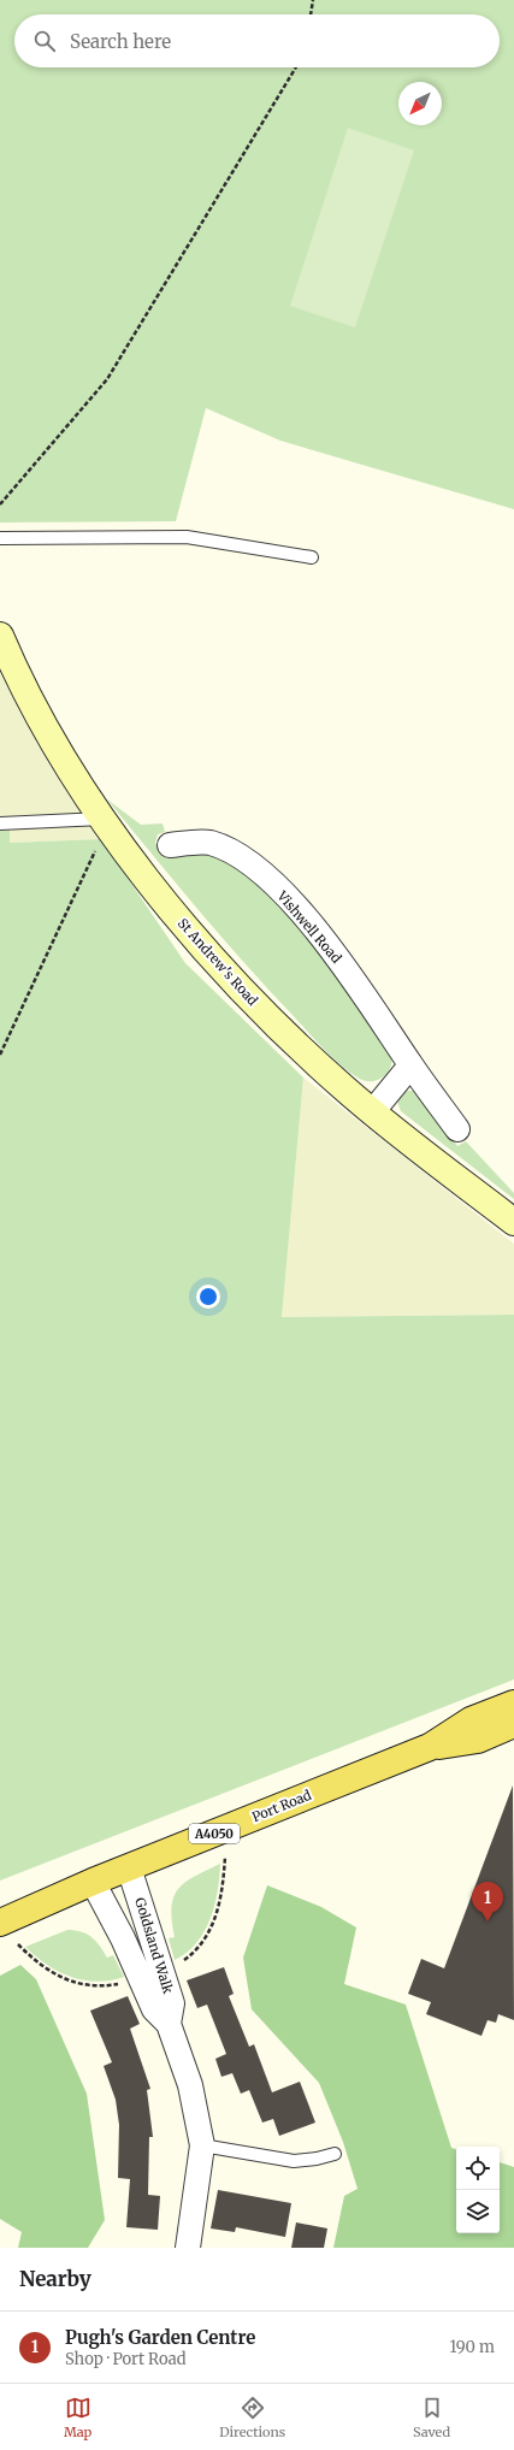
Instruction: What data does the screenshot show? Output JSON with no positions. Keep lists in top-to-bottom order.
{
  "streets": {
    "main road": ["Port Road", "A4050"],
    "street": ["Vishwell Road", "St Andrew's Road", "Goldsland Walk"]
  },
  "crossings": [
    ["Port Road", "Goldsland Walk"]
  ],
  "north": "bottom left",
  "page": {
    "search": "Search here",
    "pins": "1",
    "heading": "Nearby",
    "list": [
      {
        "mark": "1",
        "name": "Pugh's Garden Centre",
        "note": "Shop · Port Road",
        "value": "190 m"
      }
    ],
    "nav": ["Map", "Directions", "Saved"]
  }
}
